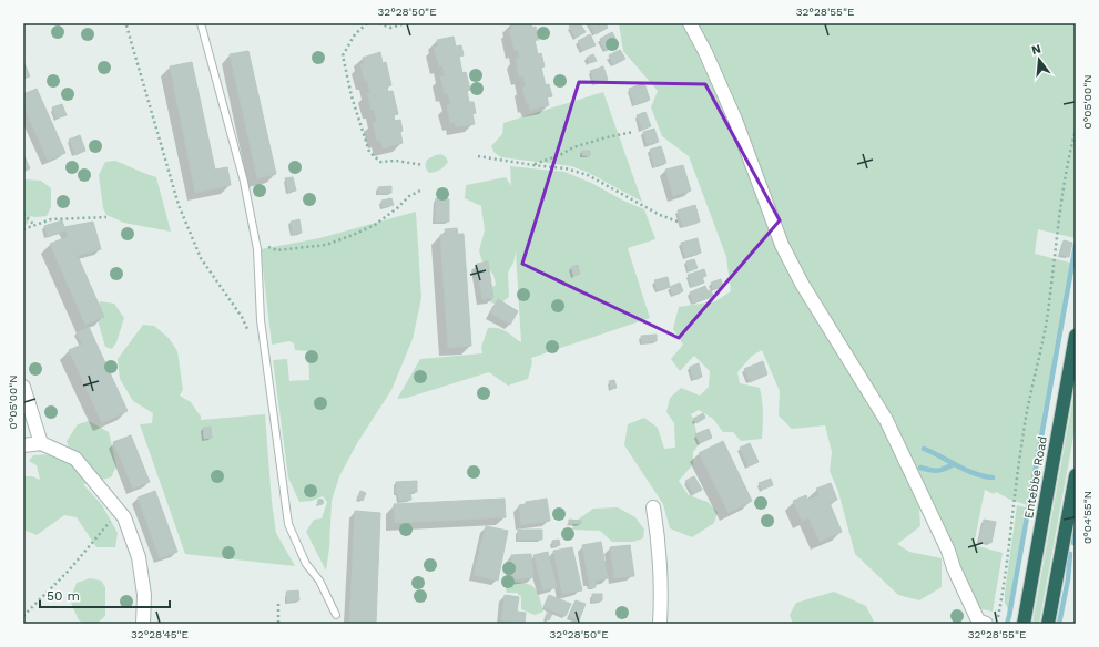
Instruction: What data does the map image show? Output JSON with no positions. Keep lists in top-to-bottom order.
{
  "streets": {
    "highway": ["Entebbe Road"]
  },
  "scale_bar": "50 m",
  "north": "top",
  "coordinates": [
    "32°28'50\"E",
    "32°28'55\"E",
    "0°05'00\"N",
    "0°04'55\"N",
    "32°28'45\"E"
  ]
}
